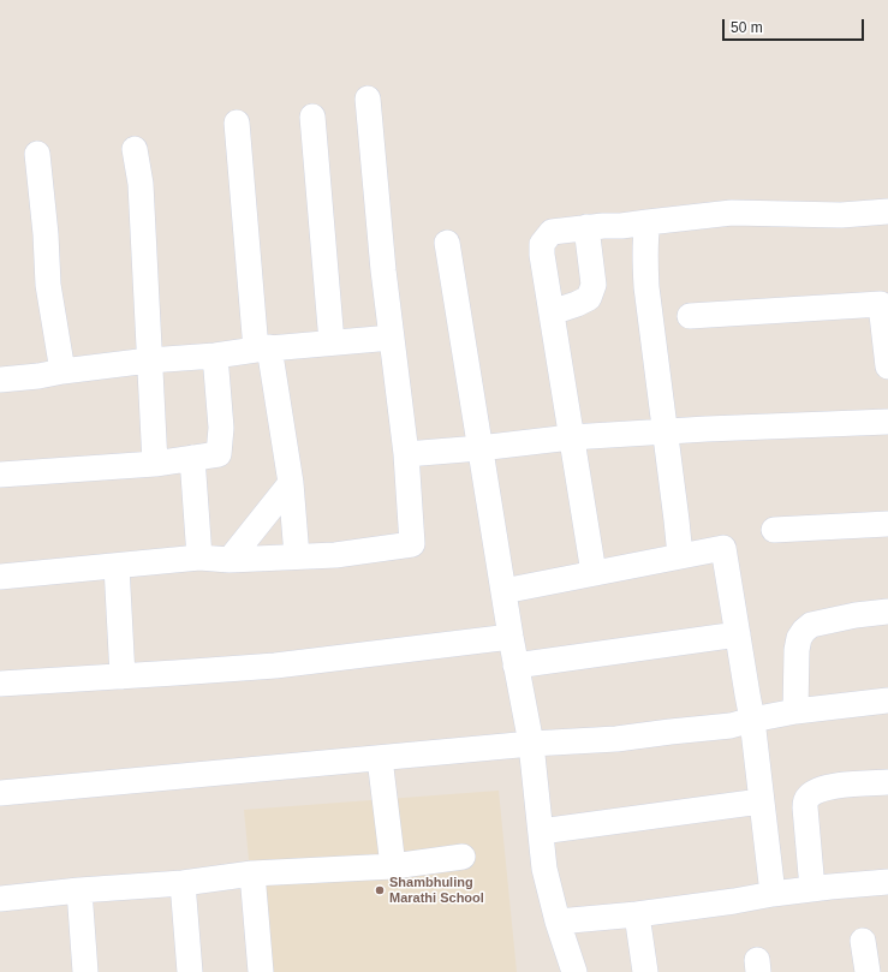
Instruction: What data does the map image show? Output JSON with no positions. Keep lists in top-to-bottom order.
{
  "places": ["Shambhuling Marathi School"],
  "scale_bar": "50 m"
}
